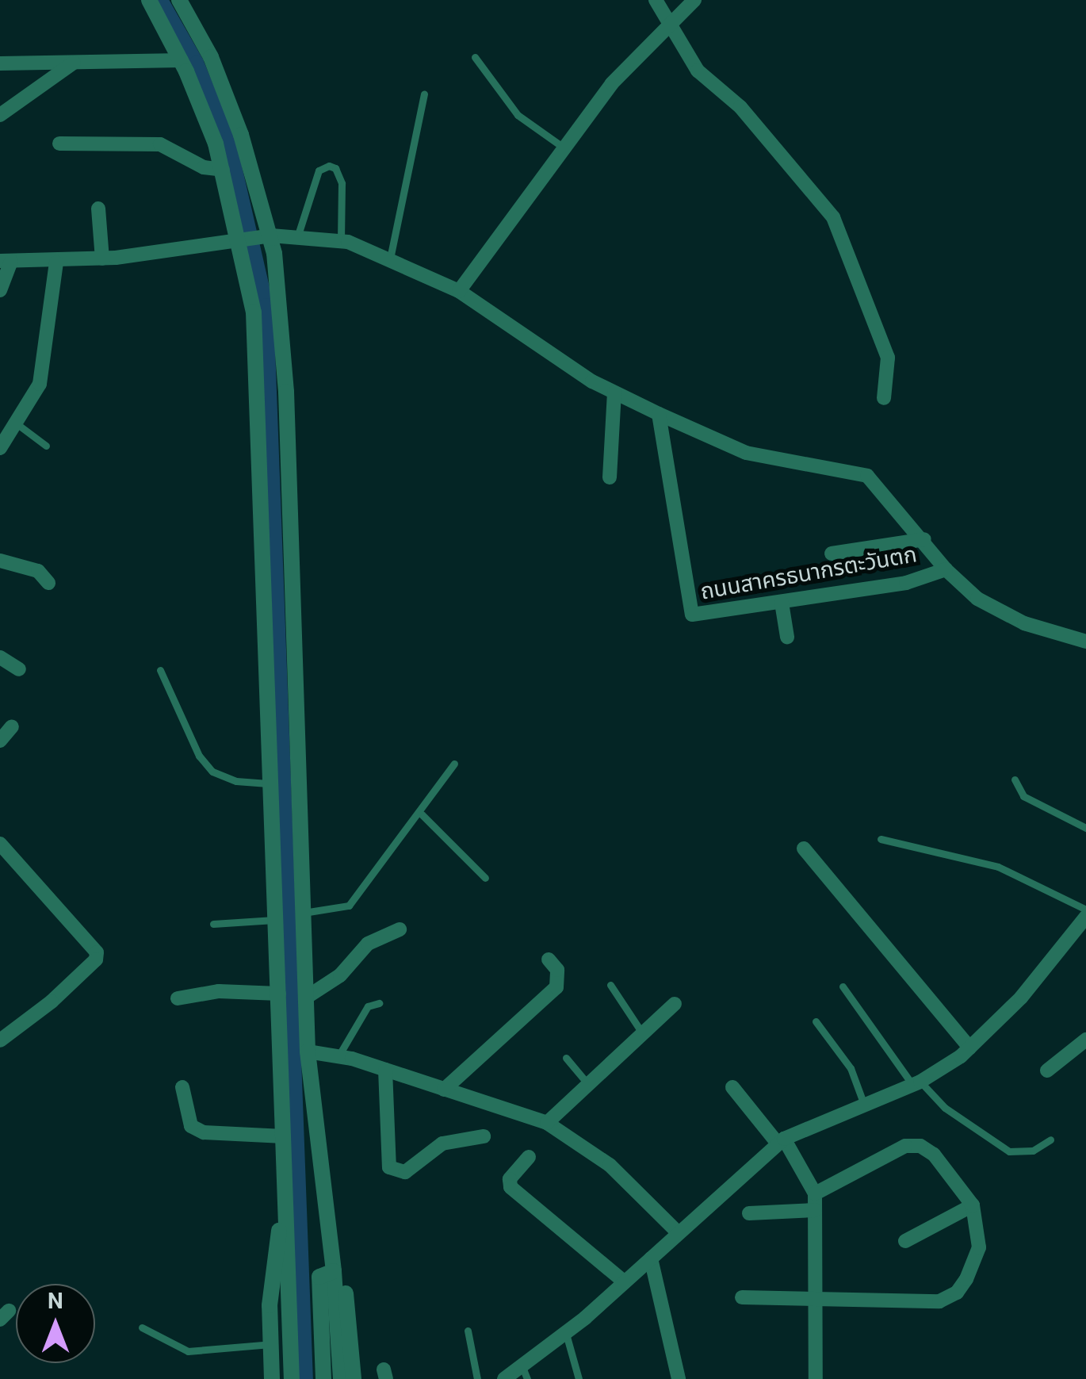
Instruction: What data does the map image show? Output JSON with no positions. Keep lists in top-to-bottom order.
{
  "streets": {
    "street": ["ถนนสาครธนากรตะวันตก"]
  },
  "north": "top"
}
